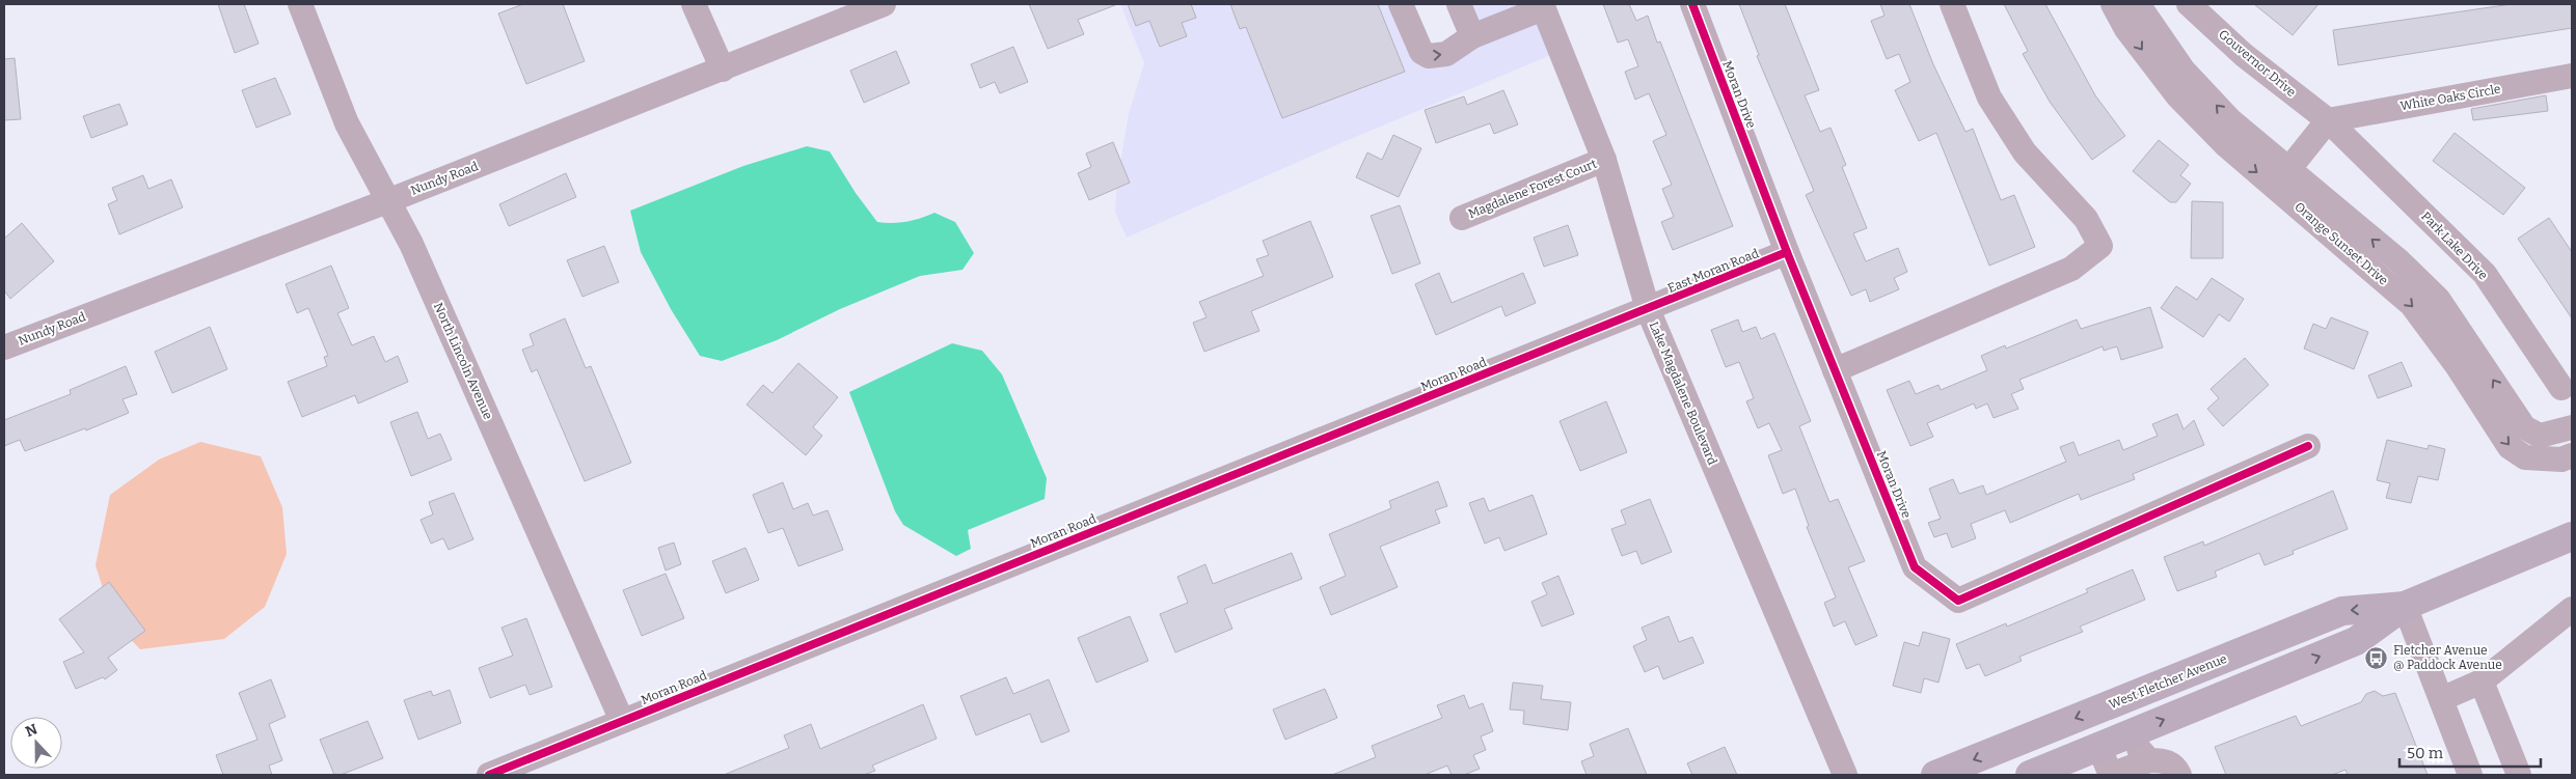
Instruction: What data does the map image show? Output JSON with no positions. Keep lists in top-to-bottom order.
{
  "streets": {
    "main road": ["West Fletcher Avenue"],
    "street": [
      "Gouvernor Drive",
      "Moran Drive",
      "White Oaks Circle",
      "Nundy Road",
      "Magdalene Forest Court",
      "Orange Sunset Drive",
      "Park Lake Drive",
      "East Moran Road",
      "North Lincoln Avenue",
      "Moran Road",
      "Lake Magdalene Boulevard"
    ]
  },
  "crossings": [
    ["Gouvernor Drive", "White Oaks Circle"],
    ["Gouvernor Drive", "Park Lake Drive"],
    ["Moran Drive", "East Moran Road"],
    ["White Oaks Circle", "Park Lake Drive"],
    ["Nundy Road", "North Lincoln Avenue"],
    ["Magdalene Forest Court", "Lake Magdalene Boulevard"],
    ["East Moran Road", "Moran Road"],
    ["East Moran Road", "Lake Magdalene Boulevard"],
    ["North Lincoln Avenue", "Moran Road"],
    ["Moran Road", "Lake Magdalene Boulevard"]
  ],
  "places": {
    "bus stop": ["Fletcher Avenue @ Paddock Avenue"]
  },
  "scale_bar": "50 m",
  "north": "top"
}
